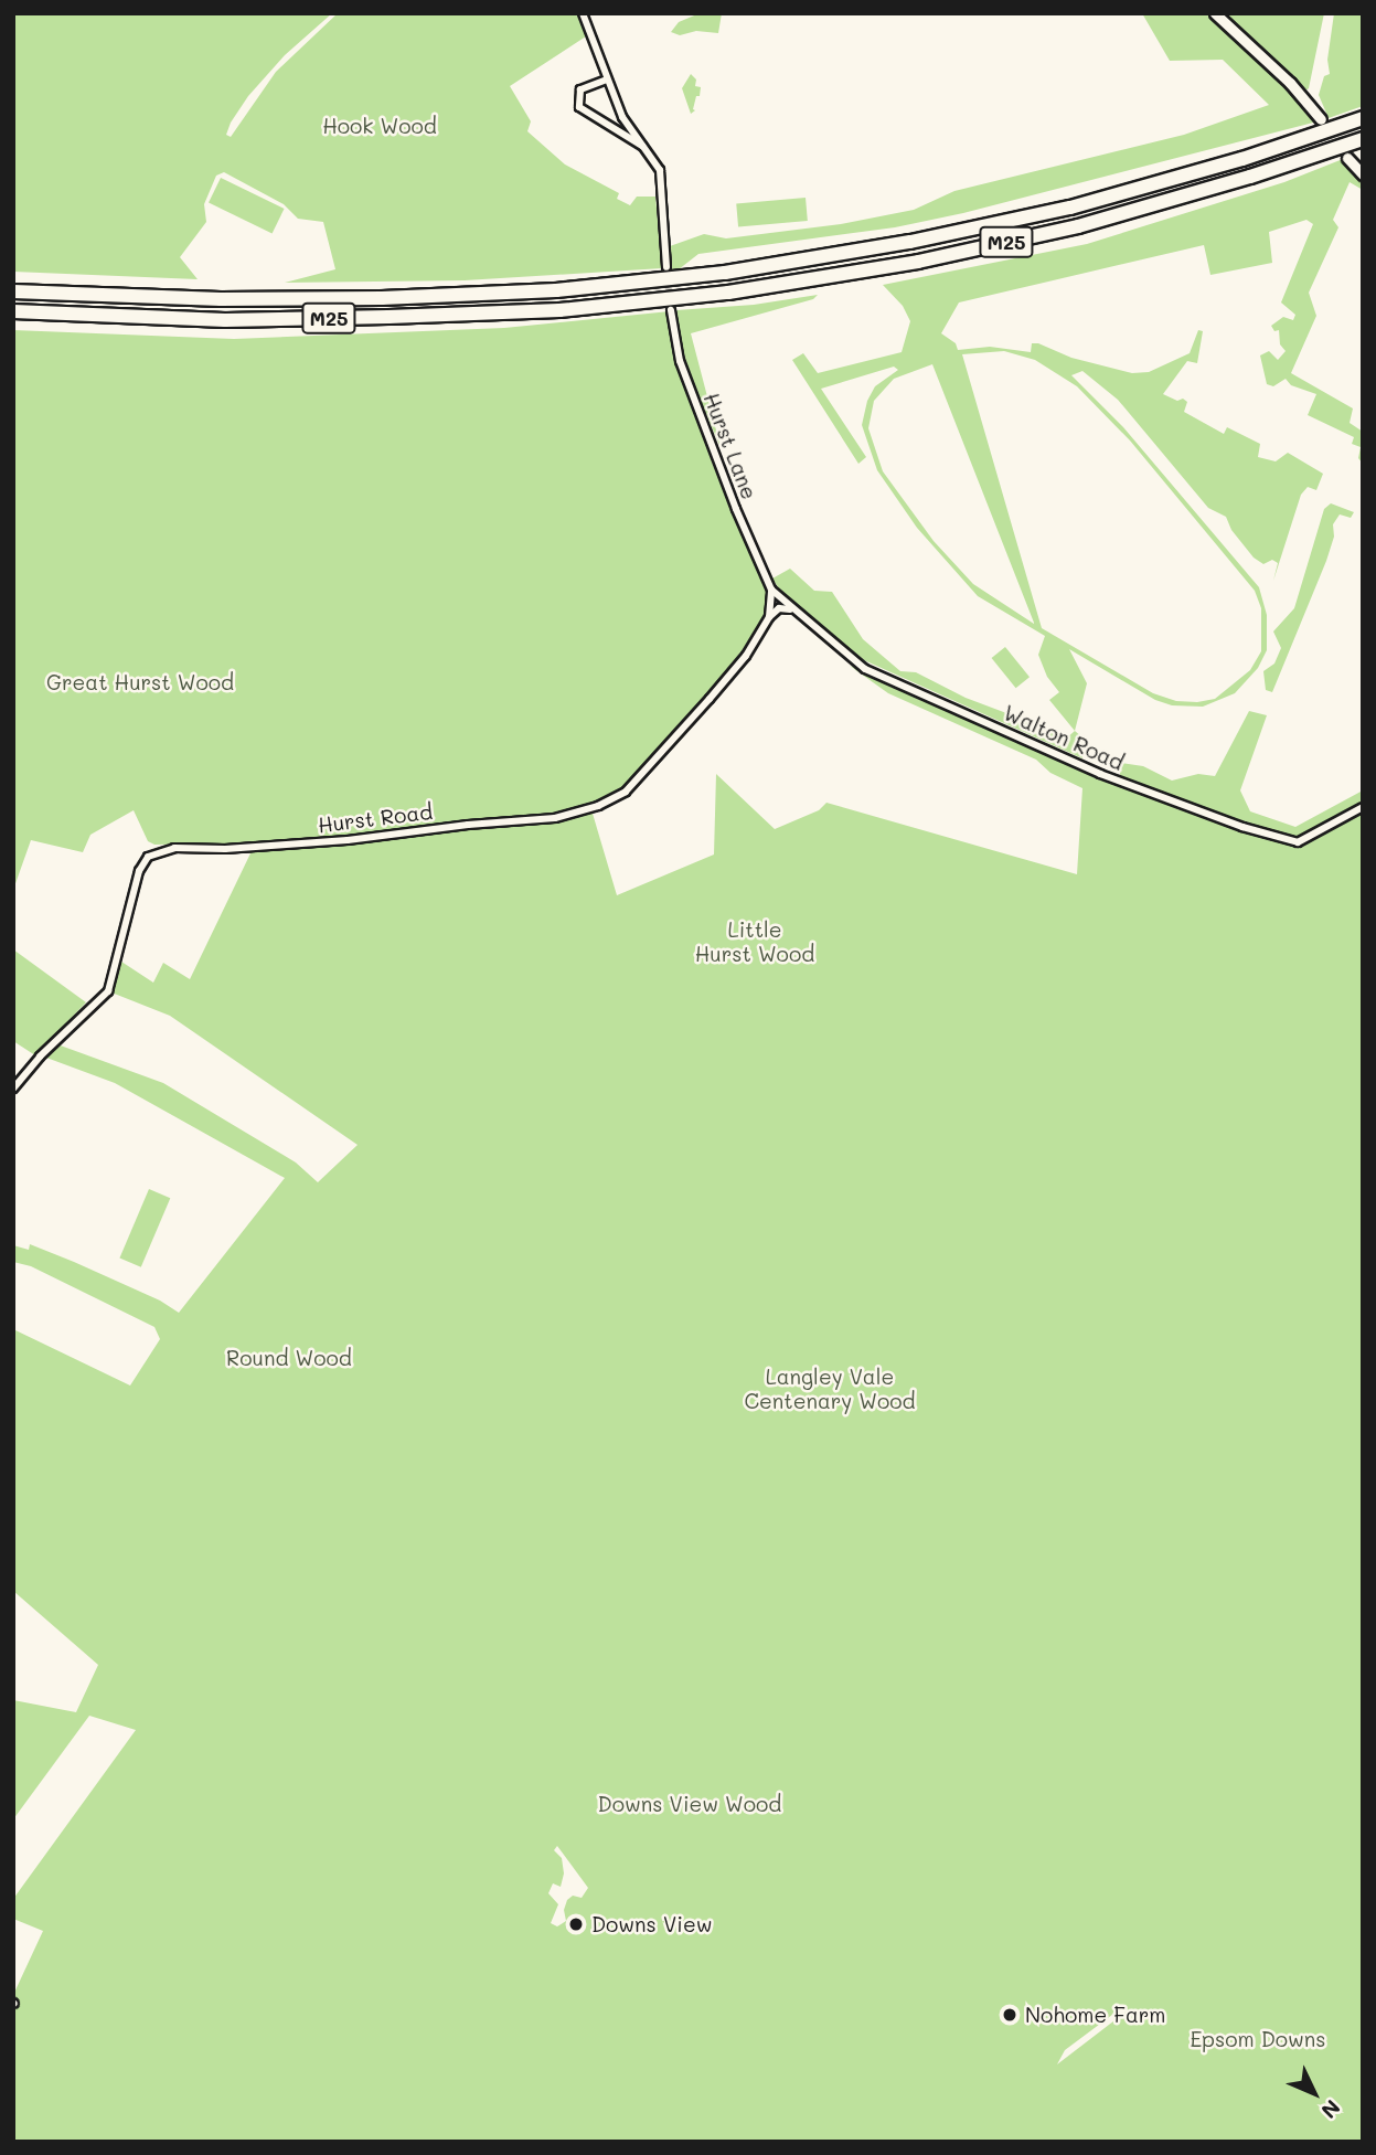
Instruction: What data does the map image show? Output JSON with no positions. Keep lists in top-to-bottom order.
{
  "streets": {
    "highway": ["M25"],
    "street": ["Hurst Lane", "Walton Road", "Hurst Road"]
  },
  "crossings": [
    ["Hurst Lane", "Walton Road"],
    ["Hurst Lane", "Hurst Road"],
    ["Walton Road", "Hurst Road"]
  ],
  "parks": [
    "Hook Wood",
    "Great Hurst Wood",
    "Little Hurst Wood",
    "Round Wood",
    "Langley Vale Centenary Wood",
    "Downs View Wood",
    "Epsom Downs"
  ],
  "places": ["Downs View", "Nohome Farm"],
  "north": "bottom right"
}
